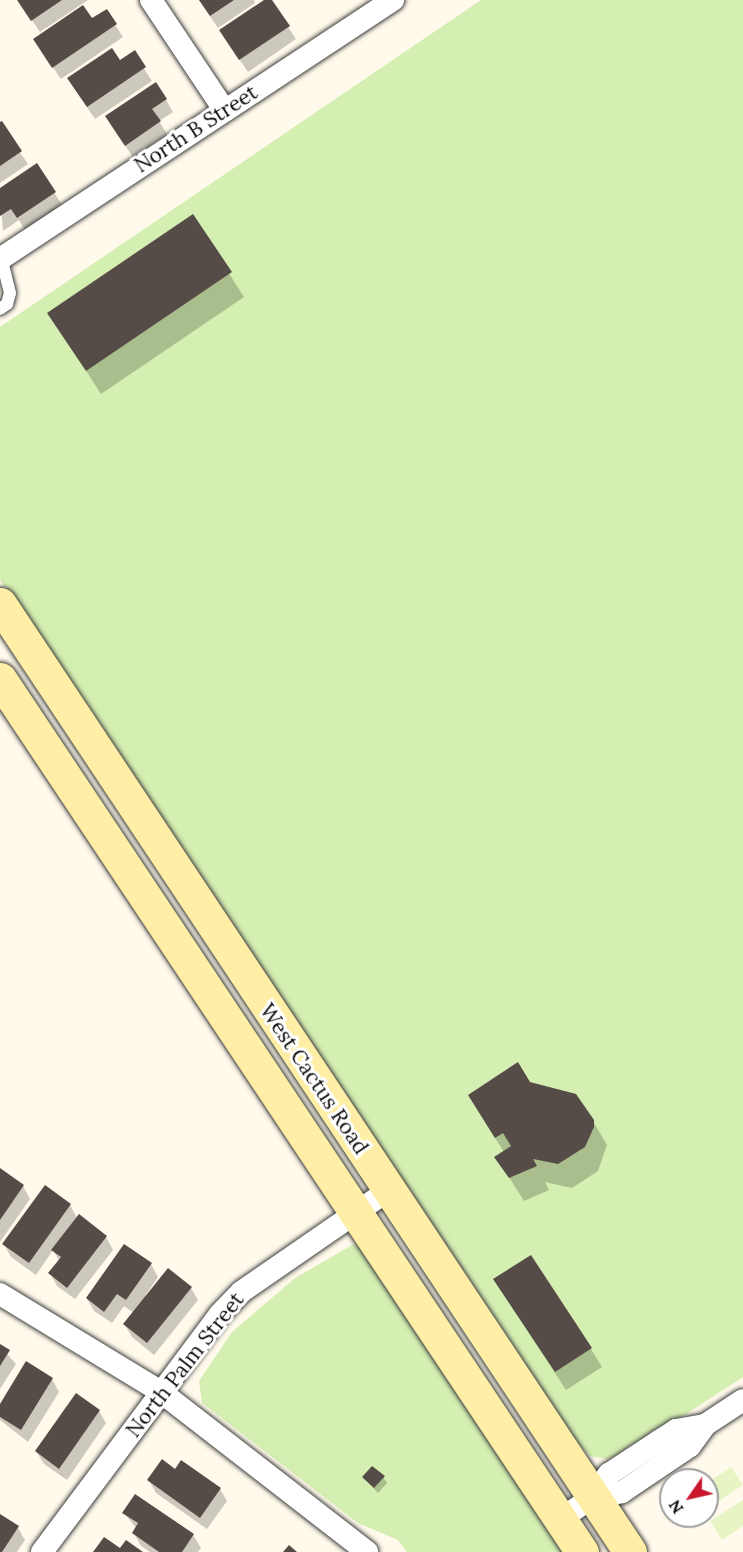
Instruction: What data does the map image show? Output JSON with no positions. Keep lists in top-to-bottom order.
{
  "streets": {
    "street": ["North B Street", "West Cactus Road", "North Palm Street"]
  },
  "crossings": [
    ["West Cactus Road", "North Palm Street"]
  ],
  "north": "bottom left"
}
